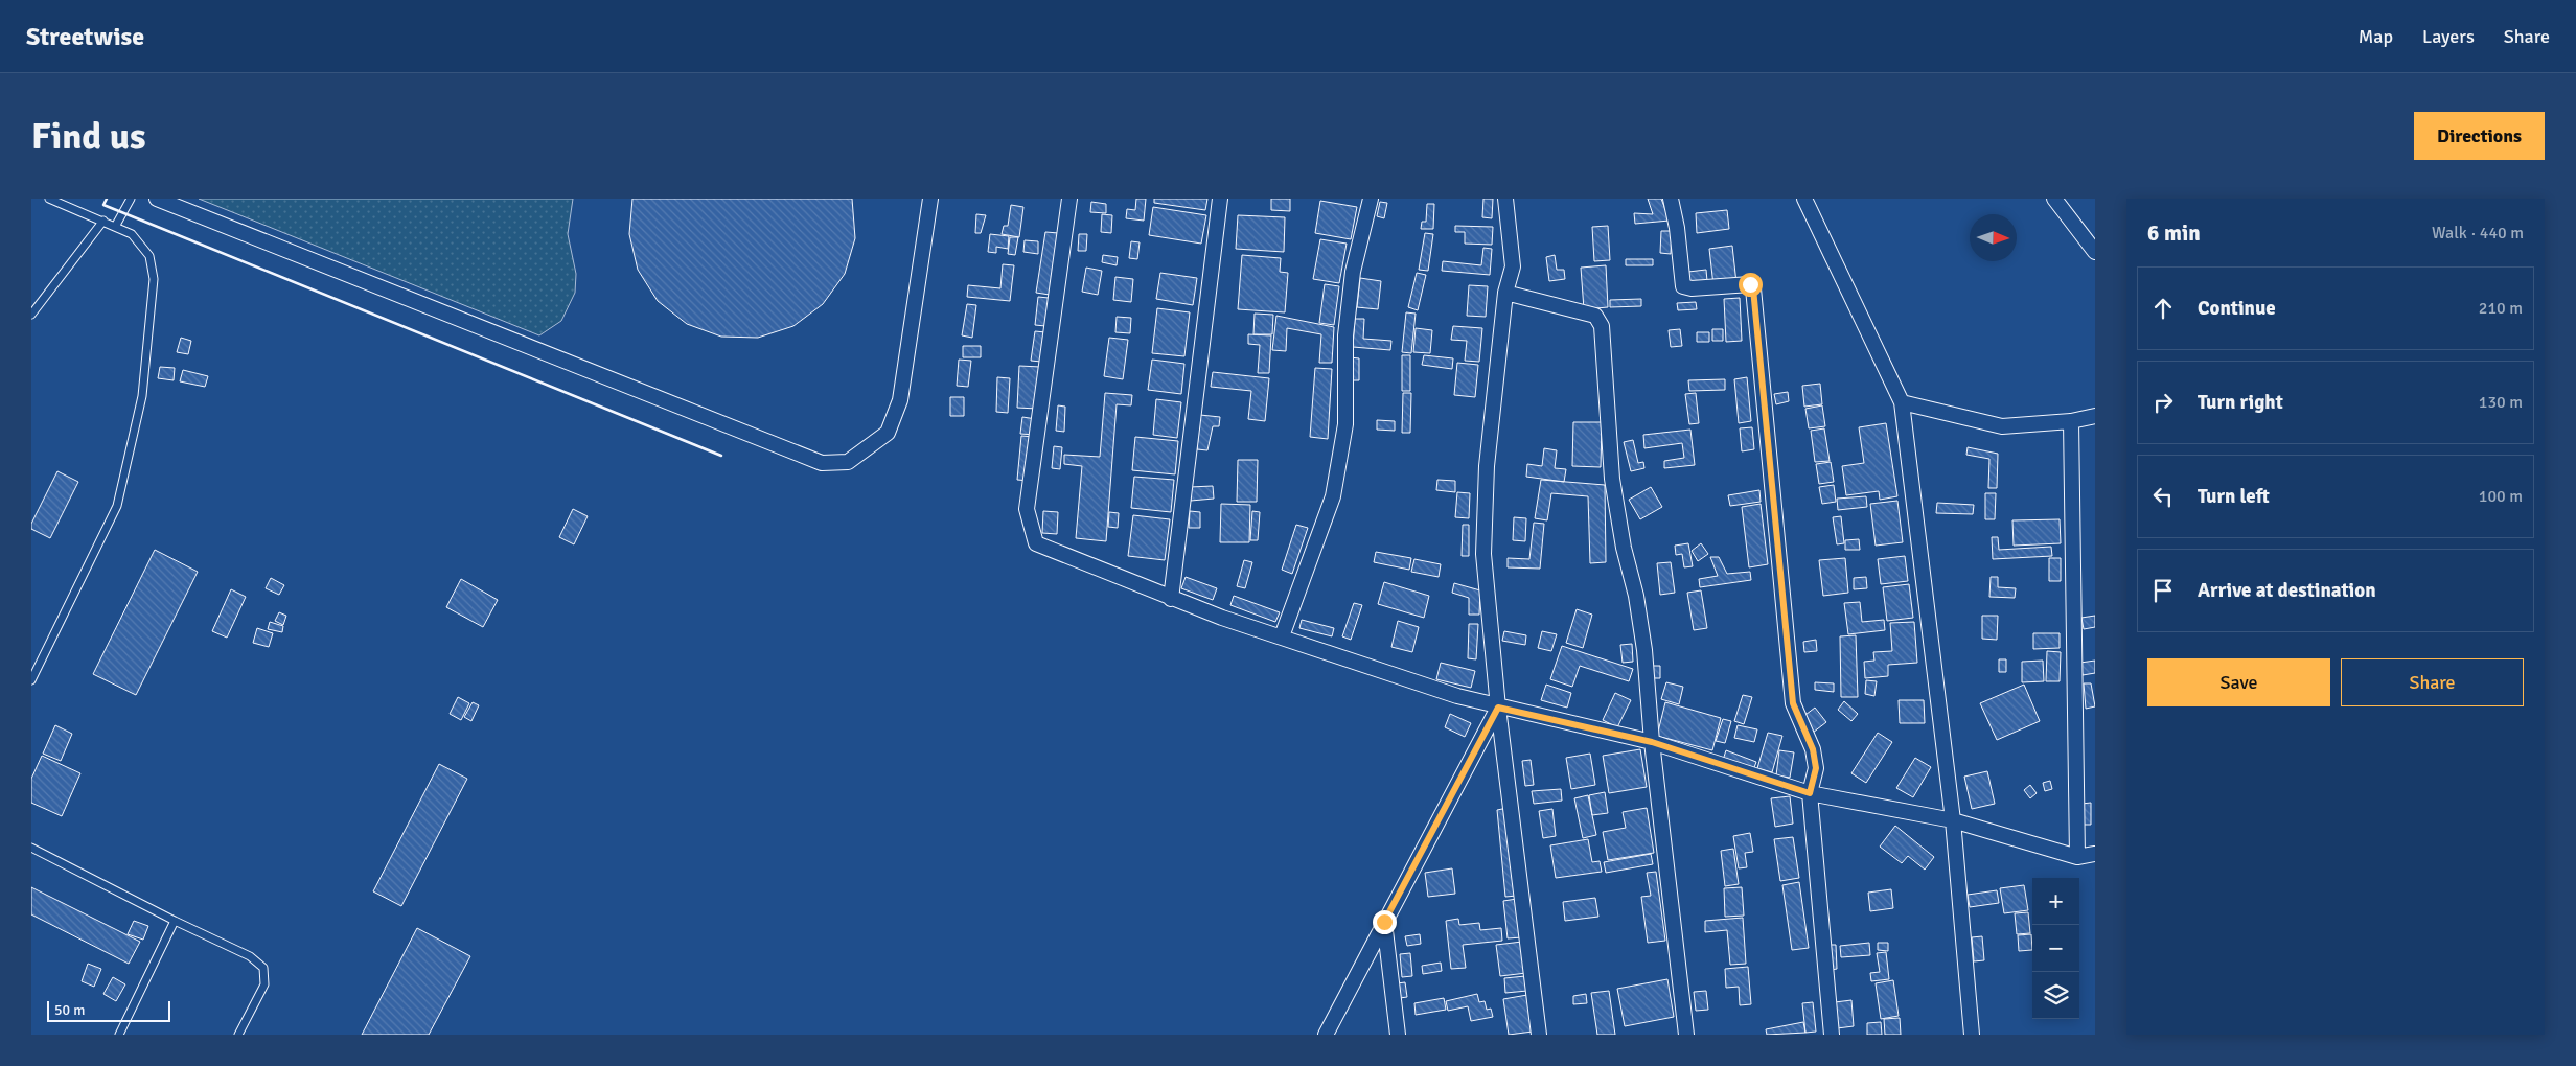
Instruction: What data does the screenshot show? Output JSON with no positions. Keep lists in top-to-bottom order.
{
  "scale_bar": "50 m",
  "north": "right",
  "page": {
    "header": "Streetwise",
    "nav": ["Map", "Layers", "Share"],
    "buttons": [
      "Directions",
      ["Save", "Share"]
    ],
    "title": "Find us",
    "heading": ["6 min", "Walk · 440 m"],
    "list": [
      ["Continue", "210 m"],
      ["Turn right", "130 m"],
      ["Turn left", "100 m"],
      "Arrive at destination"
    ],
    "map_buttons": ["+", "−"],
    "scale": "50 m"
  }
}
